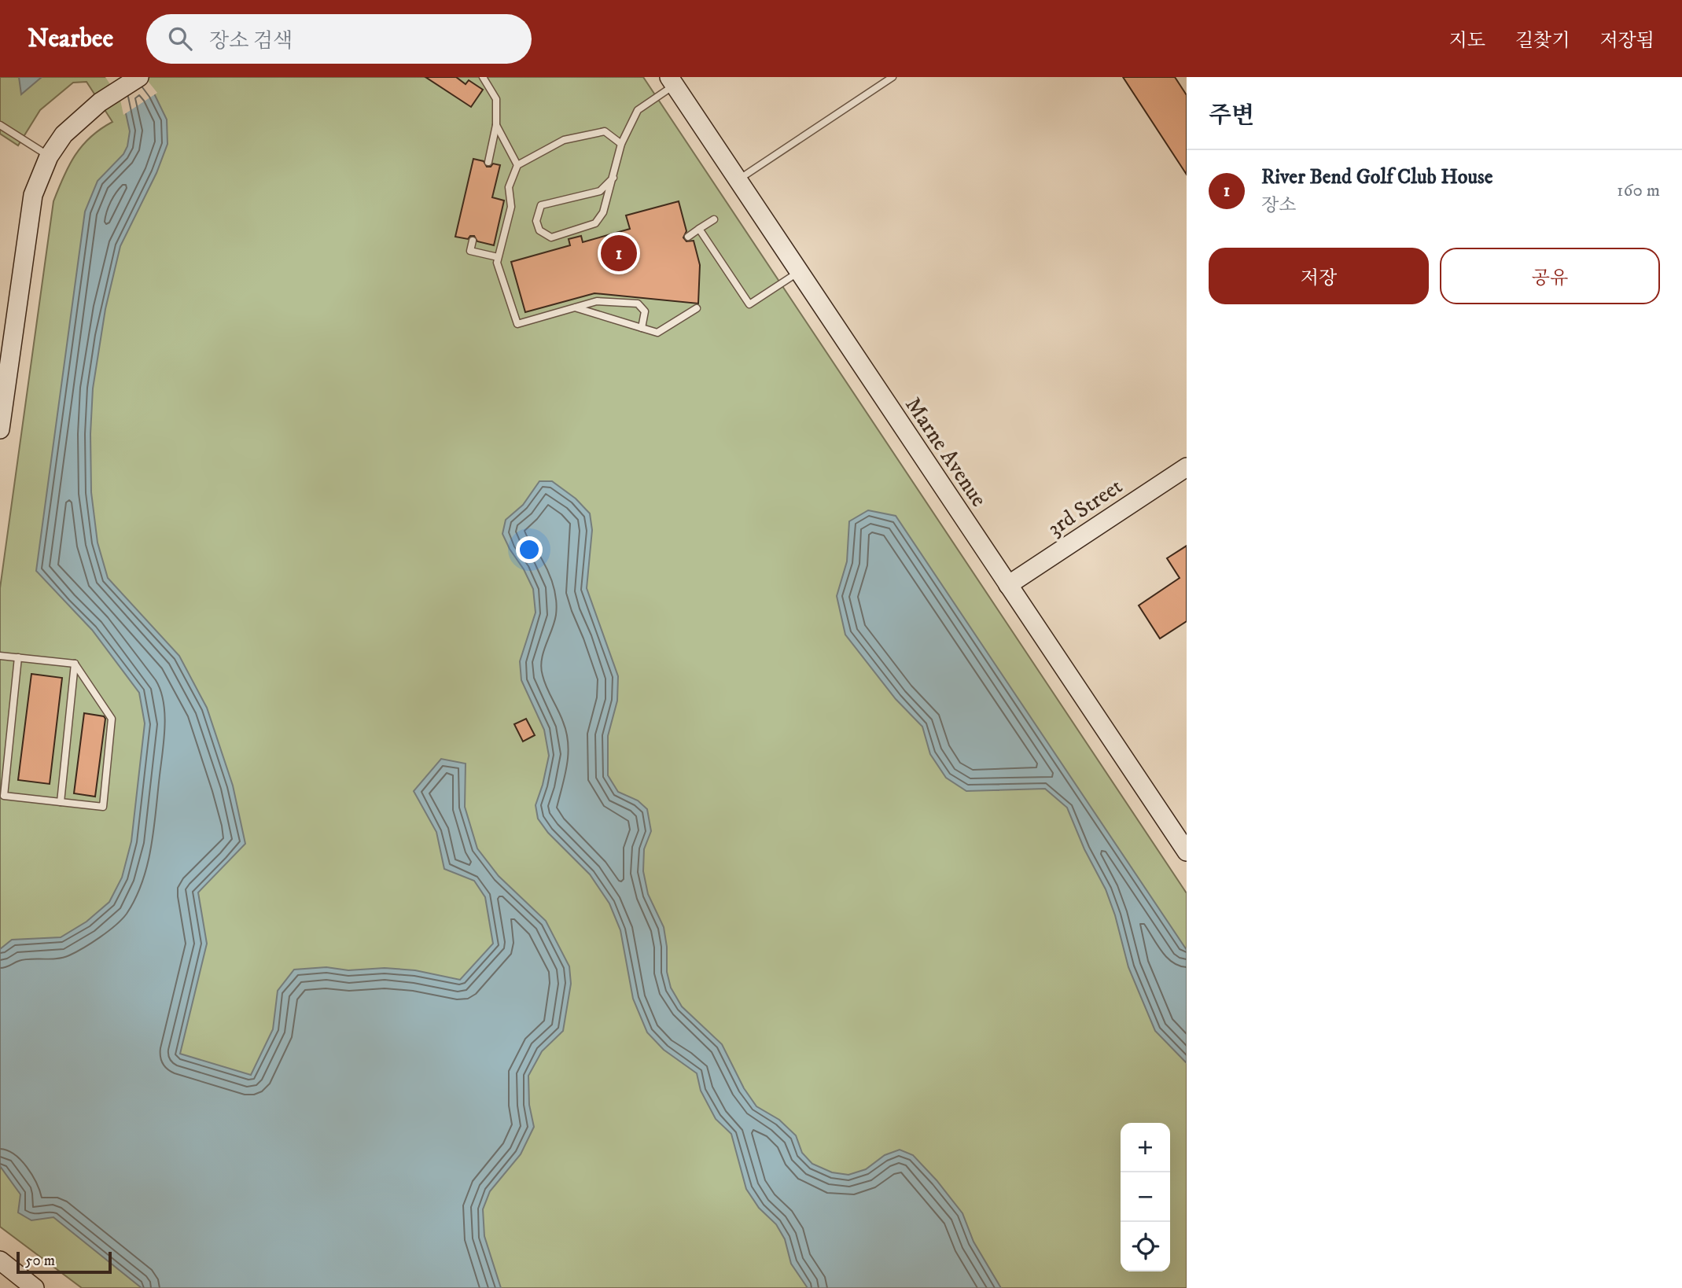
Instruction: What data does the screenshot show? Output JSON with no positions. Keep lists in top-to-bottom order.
{
  "streets": {
    "street": ["Marne Avenue", "3rd Street"]
  },
  "crossings": [
    ["Marne Avenue", "3rd Street"]
  ],
  "scale_bar": "50 m",
  "page": {
    "header": "Nearbee",
    "search": "장소 검색",
    "nav": ["지도", "길찾기", "저장됨"],
    "heading": "주변",
    "list": [
      {
        "mark": "1",
        "name": "River Bend Golf Club House",
        "note": "장소",
        "value": "160 m"
      }
    ],
    "buttons": ["저장", "공유"],
    "pins": "1",
    "map_buttons": ["+", "−"],
    "scale": "50 m"
  }
}
